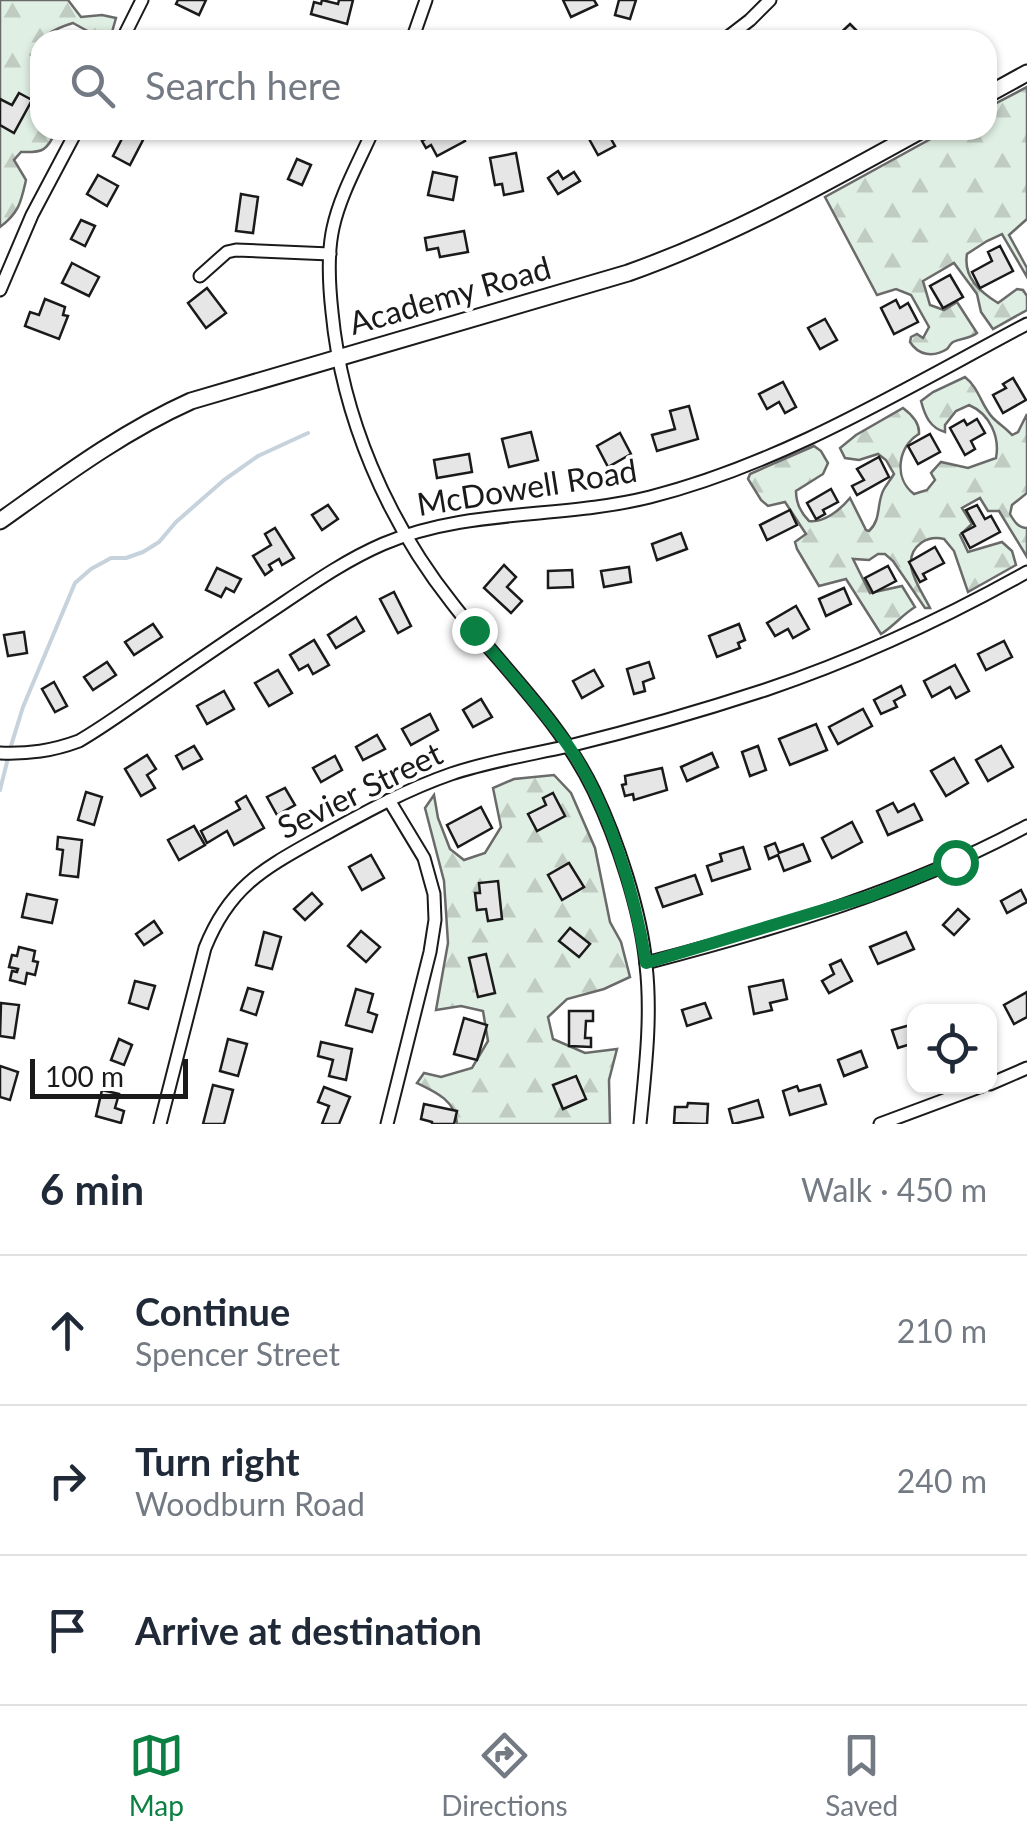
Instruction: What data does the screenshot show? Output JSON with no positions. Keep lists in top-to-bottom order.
{
  "streets": {
    "main road": ["Academy Road"],
    "street": ["McDowell Road", "Sevier Street"]
  },
  "scale_bar": "100 m",
  "page": {
    "search": "Search here",
    "scale": "100 m",
    "heading": ["6 min", "Walk · 450 m"],
    "list": [
      ["Continue", "Spencer Street", "210 m"],
      ["Turn right", "Woodburn Road", "240 m"],
      "Arrive at destination"
    ],
    "nav": ["Map", "Directions", "Saved"]
  }
}
